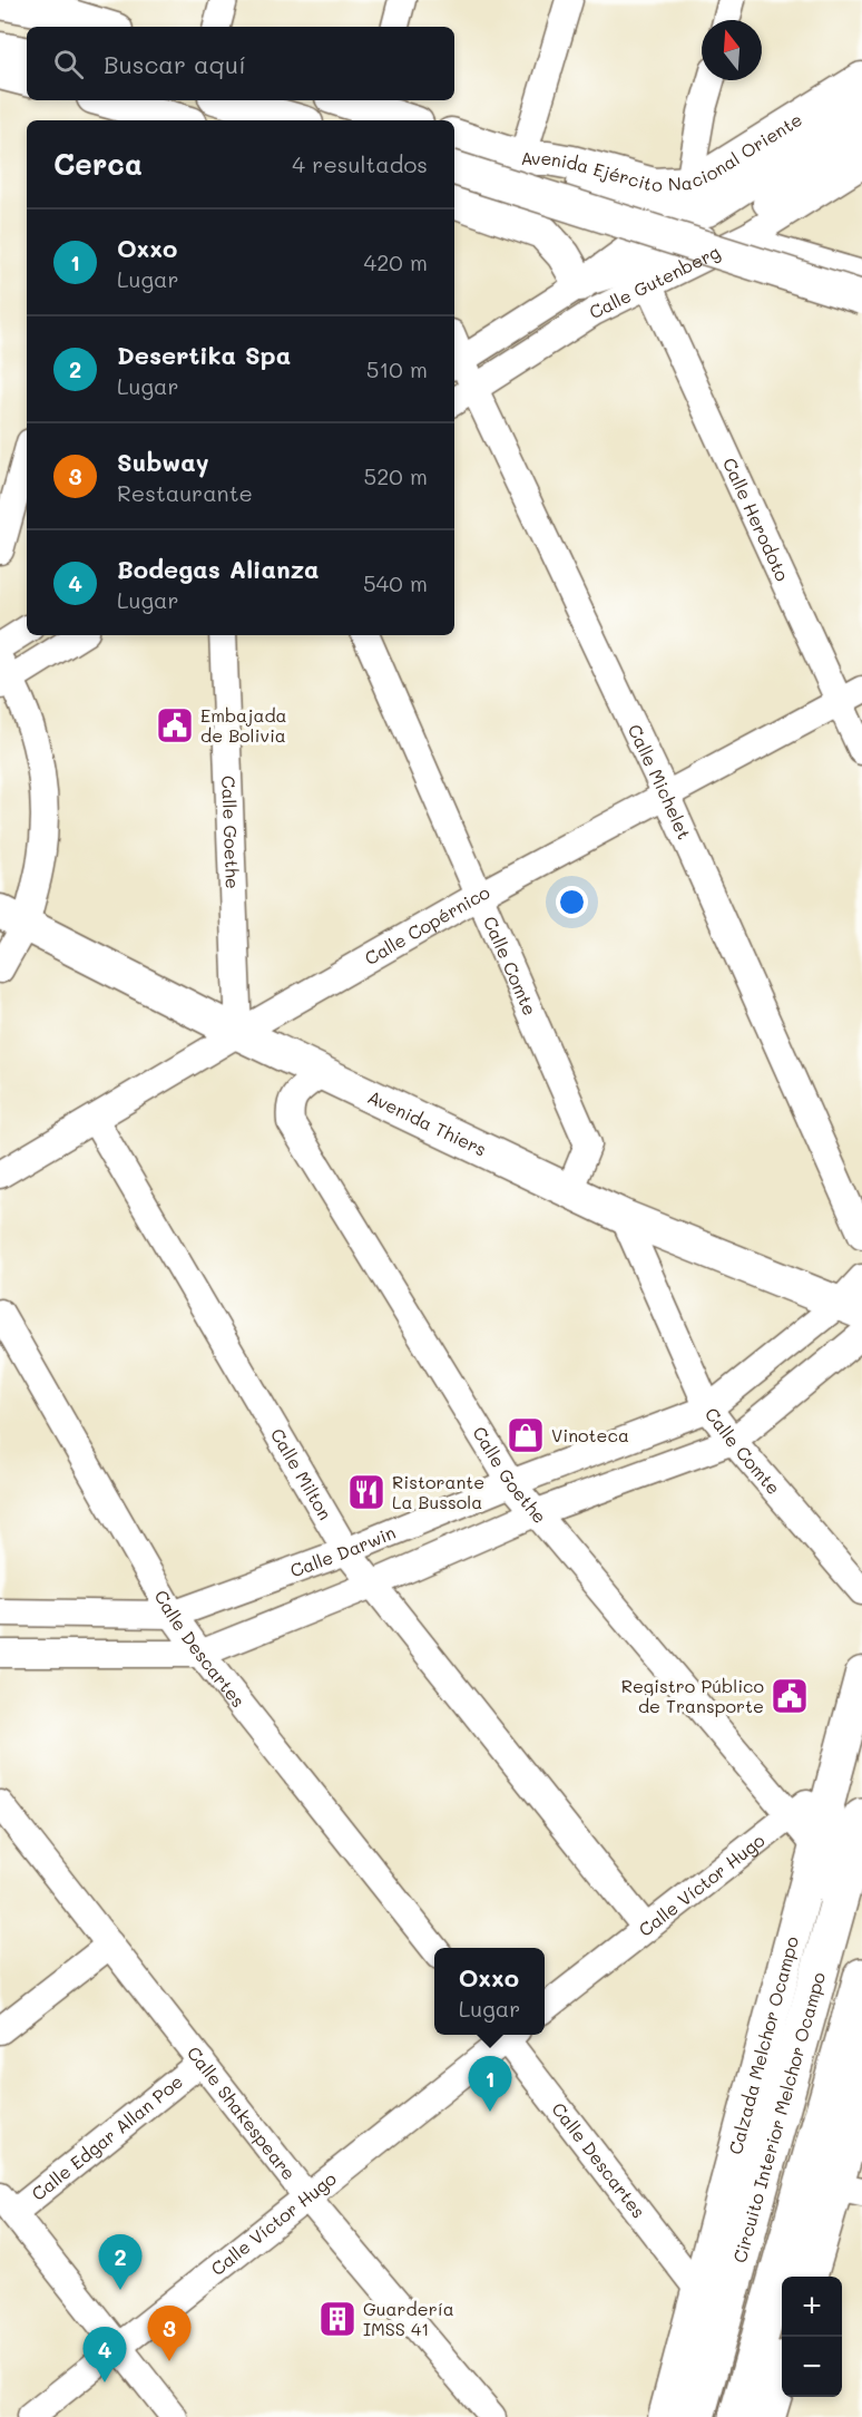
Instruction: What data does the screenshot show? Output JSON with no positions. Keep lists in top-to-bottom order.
{
  "streets": {
    "highway": ["Circuito Interior Melchor Ocampo"],
    "main road": ["Avenida Ejército Nacional Oriente", "Avenida Thiers", "Calzada Melchor Ocampo"],
    "street": [
      "Calle Gutenberg",
      "Calle Herodoto",
      "Calle Michelet",
      "Calle Goethe",
      "Calle Copérnico",
      "Calle Comte",
      "Calle Milton",
      "Calle Darwin",
      "Calle Descartes",
      "Calle Víctor Hugo",
      "Calle Shakespeare",
      "Calle Edgar Allan Poe"
    ]
  },
  "crossings": [
    ["Calle Gutenberg", "Calle Herodoto"],
    ["Calle Gutenberg", "Calle Michelet"],
    ["Calle Herodoto", "Calle Copérnico"],
    ["Calle Michelet", "Calle Copérnico"],
    ["Calle Goethe", "Calle Copérnico"],
    ["Calle Goethe", "Avenida Thiers"],
    ["Calle Goethe", "Calle Darwin"],
    ["Calle Goethe", "Calle Víctor Hugo"],
    ["Calle Goethe", "Calzada Melchor Ocampo"],
    ["Calle Copérnico", "Calle Comte"],
    ["Calle Copérnico", "Avenida Thiers"],
    ["Calle Copérnico", "Calle Milton"],
    ["Calle Comte", "Avenida Thiers"],
    ["Calle Comte", "Calle Darwin"],
    ["Avenida Thiers", "Calle Darwin"],
    ["Calle Milton", "Calle Darwin"],
    ["Calle Milton", "Calle Víctor Hugo"],
    ["Calle Darwin", "Calle Descartes"],
    ["Calle Descartes", "Calzada Melchor Ocampo"],
    ["Calle Víctor Hugo", "Calzada Melchor Ocampo"],
    ["Calle Víctor Hugo", "Calle Shakespeare"],
    ["Calle Shakespeare", "Calle Edgar Allan Poe"]
  ],
  "places": {
    "public building": ["Embajada de Bolivia", "Registro Público de Transporte"],
    "shop": ["Vinoteca"],
    "restaurant": ["Ristorante La Bussola"],
    "building": ["Guardería IMSS 41"]
  },
  "north": "top",
  "page": {
    "search": "Buscar aquí",
    "heading": ["Cerca", "4 resultados"],
    "list": [
      {
        "mark": "1",
        "name": "Oxxo",
        "note": "Lugar",
        "value": "420 m"
      },
      {
        "mark": "2",
        "name": "Desertika Spa",
        "note": "Lugar",
        "value": "510 m"
      },
      {
        "mark": "3",
        "name": "Subway",
        "note": "Restaurante",
        "value": "520 m"
      },
      {
        "mark": "4",
        "name": "Bodegas Alianza",
        "note": "Lugar",
        "value": "540 m"
      }
    ],
    "popup": ["Oxxo", "Lugar"],
    "pins": [
      "1",
      "2",
      "3",
      "4"
    ],
    "map_buttons": ["+", "−"]
  }
}
